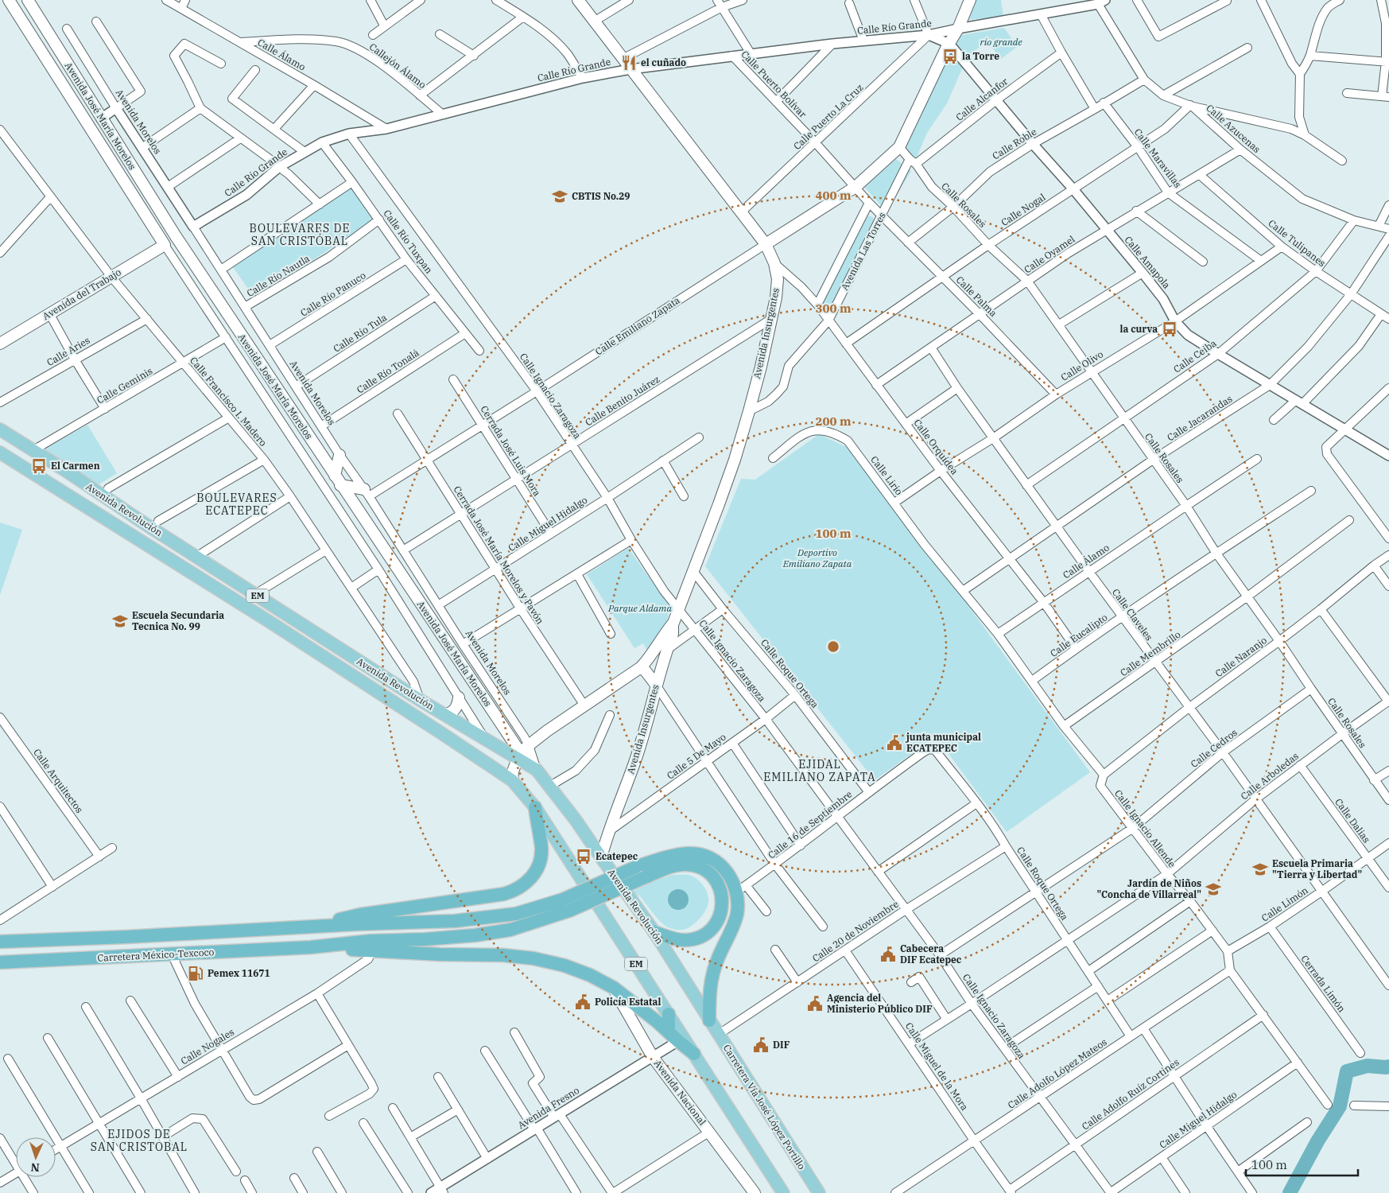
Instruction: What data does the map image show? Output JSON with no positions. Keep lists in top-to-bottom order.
{
  "streets": {
    "highway": ["Carretera México-Texcoco"],
    "main road": [
      "Avenida José María Morelos",
      "Avenida del Trabajo",
      "Calle Emiliano Zapata",
      "Avenida Insurgentes",
      "Avenida Revolución",
      "EM",
      "Avenida Nacional",
      "Carretera Vía José López Portillo"
    ],
    "street": [
      "Calle Río Grande",
      "Calle Álamo",
      "Callejón Álamo",
      "Calle Puerto Bolívar",
      "Calle Alcanfor",
      "Calle Puerto La Cruz",
      "Avenida Morelos",
      "Calle Azucenas",
      "Calle Roble",
      "Calle Maravillas",
      "Calle Rosales",
      "Calle Nogal",
      "Calle Río Tuxpan",
      "Calle Tulipanes",
      "Avenida Las Torres",
      "Calle Oyamel",
      "Calle Amapola",
      "Calle Río Nautla",
      "Calle Río Panuco",
      "Calle Palma",
      "Calle Río Tula",
      "Calle Aries",
      "Calle Ceiba",
      "Calle Olivo",
      "Calle Río Tonalá",
      "Calle Geminis",
      "Calle Ignacio Zaragoza",
      "Calle Benito Juárez",
      "Calle Francisco I. Madero",
      "Calle Jacarandas",
      "Calle Orquídea",
      "Cerrada José Luis Mora",
      "Calle Lirio",
      "Calle Miguel Hidalgo",
      "Cerrada José María Morelos y Pavón",
      "Calle Claveles",
      "Calle Eucalipto",
      "Calle Membrillo",
      "Calle Naranjo",
      "Calle Roque Ortega",
      "Calle Cedros",
      "Calle 5 De Mayo",
      "Calle Arboledas",
      "Calle Arquitectos",
      "Calle Dalias",
      "Calle 16 de Septiembre",
      "Calle Ignacio Allende",
      "Calle Limón",
      "Calle 20 de Noviembre",
      "Cerrada Limón",
      "Calle Nogales",
      "Calle Miguel de la Mora",
      "Calle Adolfo López Mateos",
      "Calle Adolfo Ruíz Cortines",
      "Avenida Fresno"
    ]
  },
  "crossings": [
    ["Calle Río Grande", "Calle Álamo"],
    ["Calle Río Grande", "Callejón Álamo"],
    ["Calle Río Grande", "Calle Puerto Bolívar"],
    ["Calle Río Grande", "Calle Puerto La Cruz"],
    ["Calle Río Grande", "Avenida Morelos"],
    ["Calle Río Grande", "Calle Azucenas"],
    ["Calle Río Grande", "Calle Río Tuxpan"],
    ["Calle Río Grande", "Calle Amapola"],
    ["Calle Río Grande", "Avenida Insurgentes"],
    ["Calle Río Grande", "Calle Ignacio Zaragoza"],
    ["Calle Álamo", "Callejón Álamo"],
    ["Calle Álamo", "Calle Rosales"],
    ["Calle Álamo", "Calle Orquídea"],
    ["Calle Álamo", "Calle Lirio"],
    ["Calle Álamo", "Calle Claveles"],
    ["Calle Puerto Bolívar", "Calle Puerto La Cruz"],
    ["Calle Puerto Bolívar", "Avenida Las Torres"],
    ["Calle Puerto Bolívar", "Calle Palma"],
    ["Calle Puerto Bolívar", "Calle Emiliano Zapata"],
    ["Calle Alcanfor", "Calle Rosales"],
    ["Calle Alcanfor", "Avenida Las Torres"],
    ["Calle Alcanfor", "Calle Amapola"],
    ["Avenida José María Morelos", "Avenida del Trabajo"],
    ["Avenida José María Morelos", "Avenida Insurgentes"],
    ["Avenida José María Morelos", "Calle Geminis"],
    ["Avenida José María Morelos", "Avenida Revolución"],
    ["Calle Puerto La Cruz", "Calle Amapola"],
    ["Calle Puerto La Cruz", "Avenida Insurgentes"],
    ["Avenida Morelos", "Calle Río Nautla"],
    ["Avenida Morelos", "Calle Río Panuco"],
    ["Avenida Morelos", "Calle Emiliano Zapata"],
    ["Avenida Morelos", "Calle Río Tula"],
    ["Avenida Morelos", "Avenida Insurgentes"],
    ["Avenida Morelos", "Calle Río Tonalá"],
    ["Avenida Morelos", "Calle Benito Juárez"],
    ["Avenida Morelos", "Avenida Revolución"],
    ["Avenida Morelos", "Calle Miguel Hidalgo"],
    ["Calle Azucenas", "Calle Roble"],
    ["Calle Azucenas", "Calle Nogal"],
    ["Calle Azucenas", "Calle Oyamel"],
    ["Calle Azucenas", "Calle Ceiba"],
    ["Calle Roble", "Calle Maravillas"],
    ["Calle Roble", "Calle Rosales"],
    ["Calle Roble", "Calle Amapola"],
    ["Calle Roble", "Calle Palma"],
    ["Calle Maravillas", "Calle Nogal"],
    ["Calle Maravillas", "Calle Oyamel"],
    ["Calle Maravillas", "Calle Olivo"],
    ["Calle Rosales", "Calle Nogal"],
    ["Calle Rosales", "Avenida Las Torres"],
    ["Calle Rosales", "Calle Oyamel"],
    ["Calle Rosales", "Calle Emiliano Zapata"],
    ["Calle Rosales", "Calle Ceiba"],
    ["Calle Rosales", "Calle Olivo"],
    ["Calle Rosales", "Calle Jacarandas"],
    ["Calle Rosales", "Calle Eucalipto"],
    ["Calle Rosales", "Calle Membrillo"],
    ["Calle Rosales", "Calle Naranjo"],
    ["Calle Rosales", "Calle Cedros"],
    ["Calle Rosales", "Calle Arboledas"],
    ["Calle Nogal", "Calle Amapola"],
    ["Calle Nogal", "Calle Palma"],
    ["Calle Nogal", "Calle Orquídea"],
    ["Calle Río Tuxpan", "Calle Río Nautla"],
    ["Calle Río Tuxpan", "Calle Río Panuco"],
    ["Calle Río Tuxpan", "Calle Río Tula"],
    ["Calle Río Tuxpan", "Calle Río Tonalá"],
    ["Calle Tulipanes", "Calle Oyamel"],
    ["Calle Tulipanes", "Calle Ceiba"],
    ["Calle Tulipanes", "Calle Olivo"],
    ["Calle Tulipanes", "Calle Jacarandas"],
    ["Avenida Las Torres", "Calle Palma"],
    ["Avenida Las Torres", "Avenida Insurgentes"],
    ["Avenida Las Torres", "Calle Orquídea"],
    ["Calle Oyamel", "Calle Amapola"],
    ["Calle Oyamel", "Calle Palma"],
    ["Calle Oyamel", "Calle Orquídea"],
    ["Calle Oyamel", "Calle Claveles"],
    ["Calle Amapola", "Calle Ceiba"],
    ["Calle Amapola", "Calle Olivo"],
    ["Calle Amapola", "Calle Jacarandas"],
    ["Avenida del Trabajo", "Calle Francisco I. Madero"],
    ["Calle Palma", "Calle Olivo"],
    ["Calle Emiliano Zapata", "Avenida Insurgentes"],
    ["Calle Emiliano Zapata", "Calle Ignacio Zaragoza"],
    ["Calle Emiliano Zapata", "Cerrada José Luis Mora"],
    ["Calle Emiliano Zapata", "Cerrada José María Morelos y Pavón"],
    ["Avenida Insurgentes", "Calle Ignacio Zaragoza"],
    ["Avenida Insurgentes", "Calle Benito Juárez"],
    ["Avenida Insurgentes", "Calle Orquídea"],
    ["Avenida Insurgentes", "Avenida Revolución"],
    ["Avenida Insurgentes", "Cerrada José María Morelos y Pavón"],
    ["Avenida Insurgentes", "Calle Roque Ortega"],
    ["Avenida Insurgentes", "Calle 5 De Mayo"],
    ["Calle Aries", "Calle Francisco I. Madero"],
    ["Calle Ceiba", "Calle Claveles"],
    ["Calle Olivo", "Calle Orquídea"],
    ["Calle Olivo", "Calle Lirio"],
    ["Calle Olivo", "Calle Claveles"],
    ["Calle Geminis", "Calle Francisco I. Madero"],
    ["Calle Geminis", "Avenida Revolución"],
    ["Calle Ignacio Zaragoza", "Calle Benito Juárez"],
    ["Calle Ignacio Zaragoza", "Calle Miguel Hidalgo"],
    ["Calle Ignacio Zaragoza", "Calle Cedros"],
    ["Calle Ignacio Zaragoza", "Calle 5 De Mayo"],
    ["Calle Ignacio Zaragoza", "Calle Arboledas"],
    ["Calle Ignacio Zaragoza", "Calle 16 de Septiembre"],
    ["Calle Ignacio Zaragoza", "Calle 20 de Noviembre"],
    ["Calle Ignacio Zaragoza", "Calle Adolfo López Mateos"],
    ["Calle Ignacio Zaragoza", "Calle Adolfo Ruíz Cortines"],
    ["Calle Benito Juárez", "Cerrada José Luis Mora"],
    ["Calle Benito Juárez", "Cerrada José María Morelos y Pavón"],
    ["Calle Francisco I. Madero", "Avenida Revolución"],
    ["Calle Jacarandas", "Calle Orquídea"],
    ["Calle Jacarandas", "Calle Lirio"],
    ["Calle Jacarandas", "Calle Claveles"],
    ["Calle Orquídea", "Calle Eucalipto"],
    ["Cerrada José Luis Mora", "Calle Miguel Hidalgo"],
    ["Calle Lirio", "Calle Eucalipto"],
    ["Avenida Revolución", "EM"],
    ["Avenida Revolución", "Carretera Vía José López Portillo"],
    ["Calle Miguel Hidalgo", "Cerrada José María Morelos y Pavón"],
    ["Calle Miguel Hidalgo", "Calle Ignacio Allende"],
    ["Calle Claveles", "Calle Eucalipto"],
    ["Calle Claveles", "Calle Membrillo"],
    ["Calle Claveles", "Calle Naranjo"],
    ["Calle Claveles", "Calle Cedros"],
    ["Calle Claveles", "Calle Arboledas"],
    ["Calle Claveles", "Calle Limón"],
    ["Calle Naranjo", "Calle Ignacio Allende"],
    ["Calle Roque Ortega", "Calle Cedros"],
    ["Calle Roque Ortega", "Calle 5 De Mayo"],
    ["Calle Roque Ortega", "Calle Arboledas"],
    ["Calle Roque Ortega", "Calle 16 de Septiembre"],
    ["Calle Roque Ortega", "Calle 20 de Noviembre"],
    ["Calle Roque Ortega", "Calle Adolfo López Mateos"],
    ["Calle Cedros", "Calle Ignacio Allende"],
    ["Calle Arboledas", "Calle Dalias"],
    ["Calle Arboledas", "Calle Ignacio Allende"],
    ["Calle Arboledas", "Calle Miguel de la Mora"],
    ["Calle Dalias", "Calle Limón"],
    ["Calle Ignacio Allende", "Calle Limón"],
    ["Calle Ignacio Allende", "Calle Adolfo López Mateos"],
    ["Calle Ignacio Allende", "Calle Adolfo Ruíz Cortines"],
    ["Calle Limón", "Cerrada Limón"],
    ["Calle 20 de Noviembre", "Calle Miguel de la Mora"],
    ["Calle 20 de Noviembre", "Carretera Vía José López Portillo"],
    ["Calle Miguel de la Mora", "Calle Adolfo López Mateos"],
    ["Calle Miguel de la Mora", "Calle Adolfo Ruíz Cortines"],
    ["Avenida Nacional", "Avenida Fresno"]
  ],
  "districts": [
    "BOULEVARES DE SAN CRISTÓBAL",
    "BOULEVARES ECATEPEC",
    "EJIDAL EMILIANO ZAPATA",
    "EJIDOS DE SAN CRISTOBAL"
  ],
  "parks": ["río grande", "Deportivo Emiliano Zapata", "Parque Aldama"],
  "places": {
    "bus stop": [
      "la Torre",
      "la curva",
      "El Carmen",
      "Ecatepec"
    ],
    "restaurant": ["el cuñado"],
    "school or university": [
      "CBTIS No.29",
      "Escuela Secundaria Tecnica No. 99",
      "Escuela Primaria \"Tierra y Libertad\"",
      "Jardín de Niños \"Concha de Villarreal\""
    ],
    "public building": [
      "junta municipal ECATEPEC",
      "Cabecera DIF Ecatepec",
      "Policía Estatal",
      "Agencia del Ministerio Público DIF",
      "DIF"
    ],
    "fuel station": ["Pemex 11671"]
  },
  "scale_bar": "100 m",
  "north": "bottom",
  "rings": [
    "400 m",
    "300 m",
    "200 m",
    "100 m"
  ]
}
